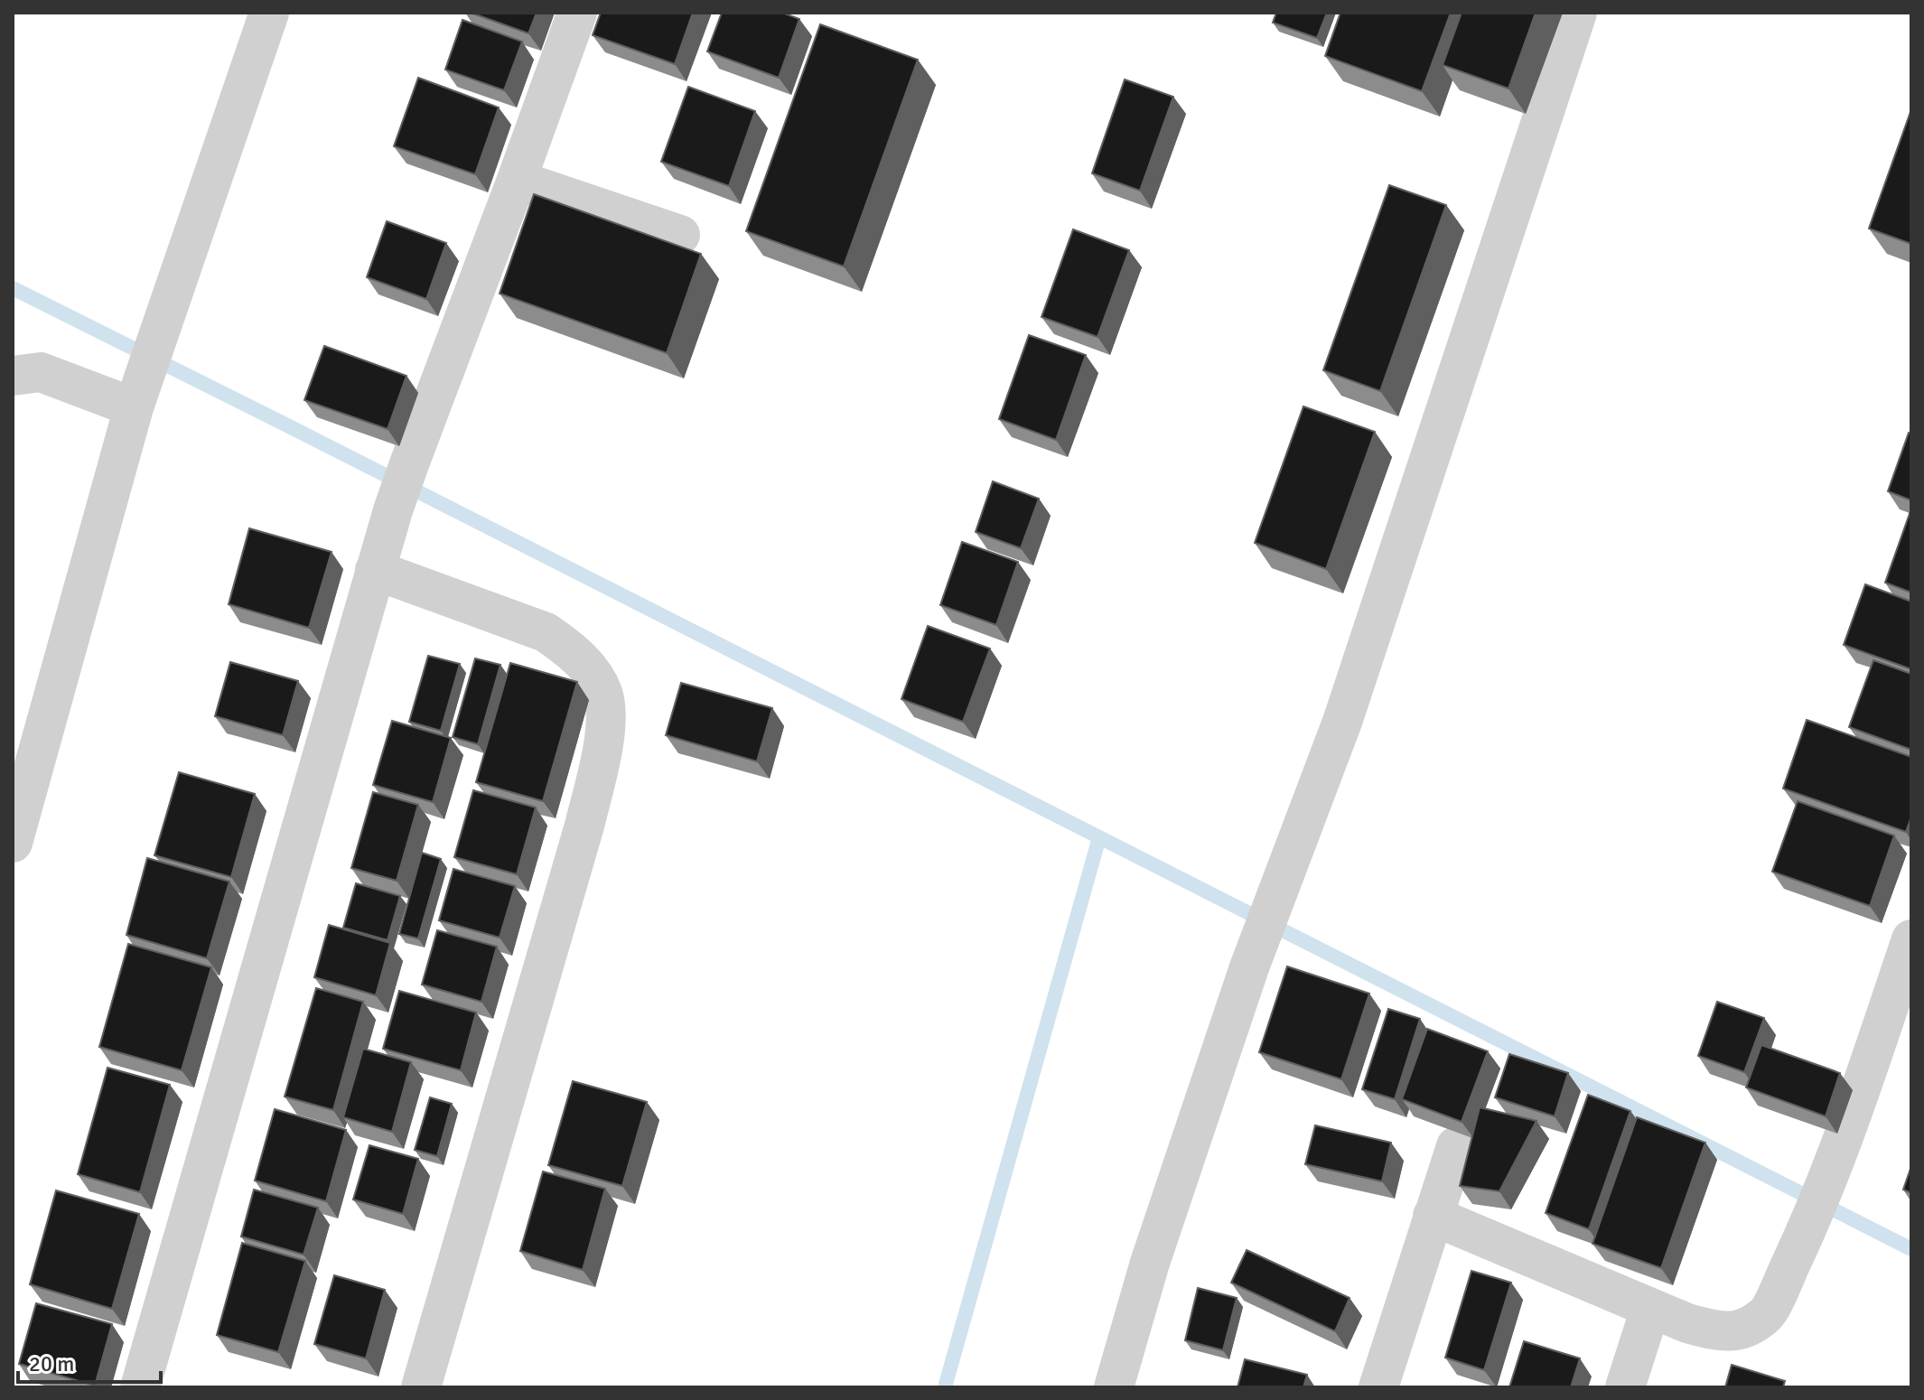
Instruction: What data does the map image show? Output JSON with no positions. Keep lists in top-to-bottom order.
{
  "scale_bar": "20 m"
}
